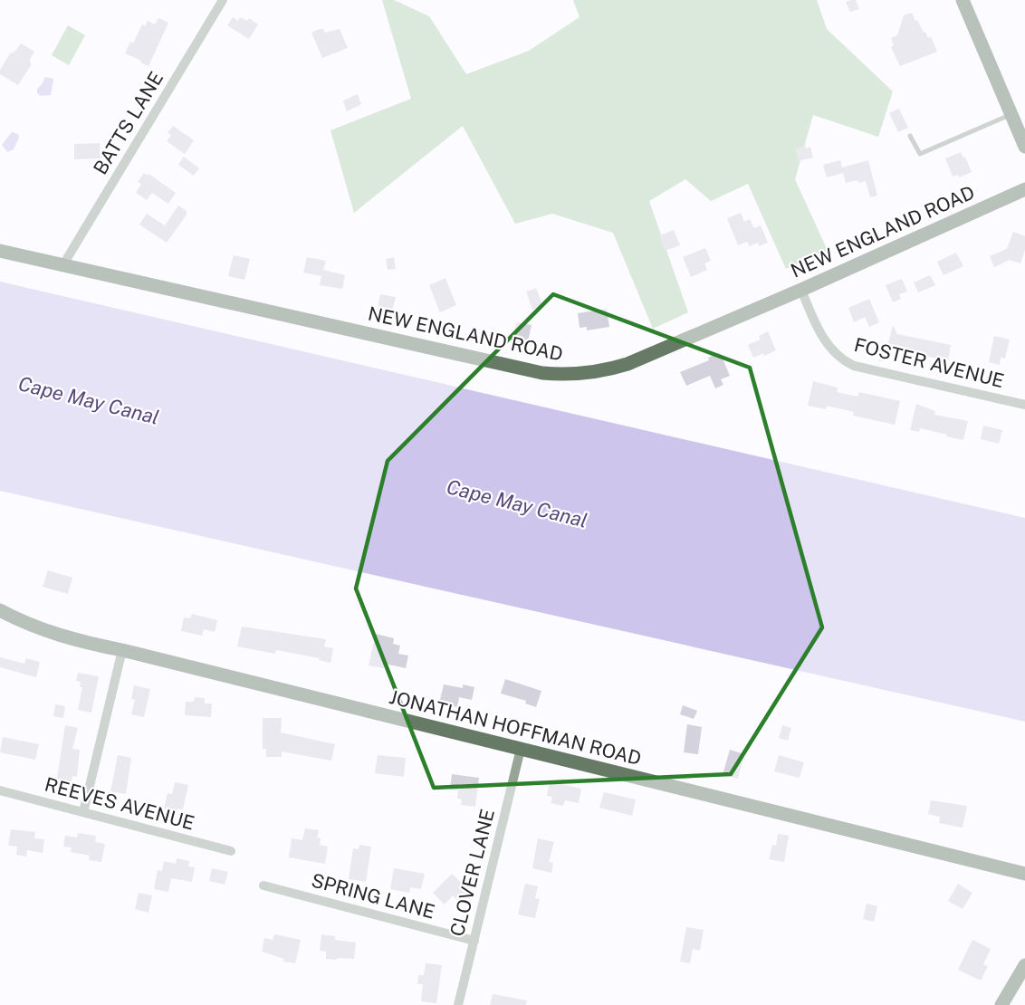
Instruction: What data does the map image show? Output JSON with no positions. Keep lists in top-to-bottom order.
{
  "streets": {
    "street": [
      "BATTS LANE",
      "NEW ENGLAND ROAD",
      "FOSTER AVENUE",
      "JONATHAN HOFFMAN ROAD",
      "REEVES AVENUE",
      "CLOVER LANE",
      "SPRING LANE"
    ]
  },
  "crossings": [
    ["BATTS LANE", "NEW ENGLAND ROAD"],
    ["NEW ENGLAND ROAD", "FOSTER AVENUE"],
    ["JONATHAN HOFFMAN ROAD", "CLOVER LANE"],
    ["CLOVER LANE", "SPRING LANE"]
  ],
  "water": ["Cape May Canal"]
}
